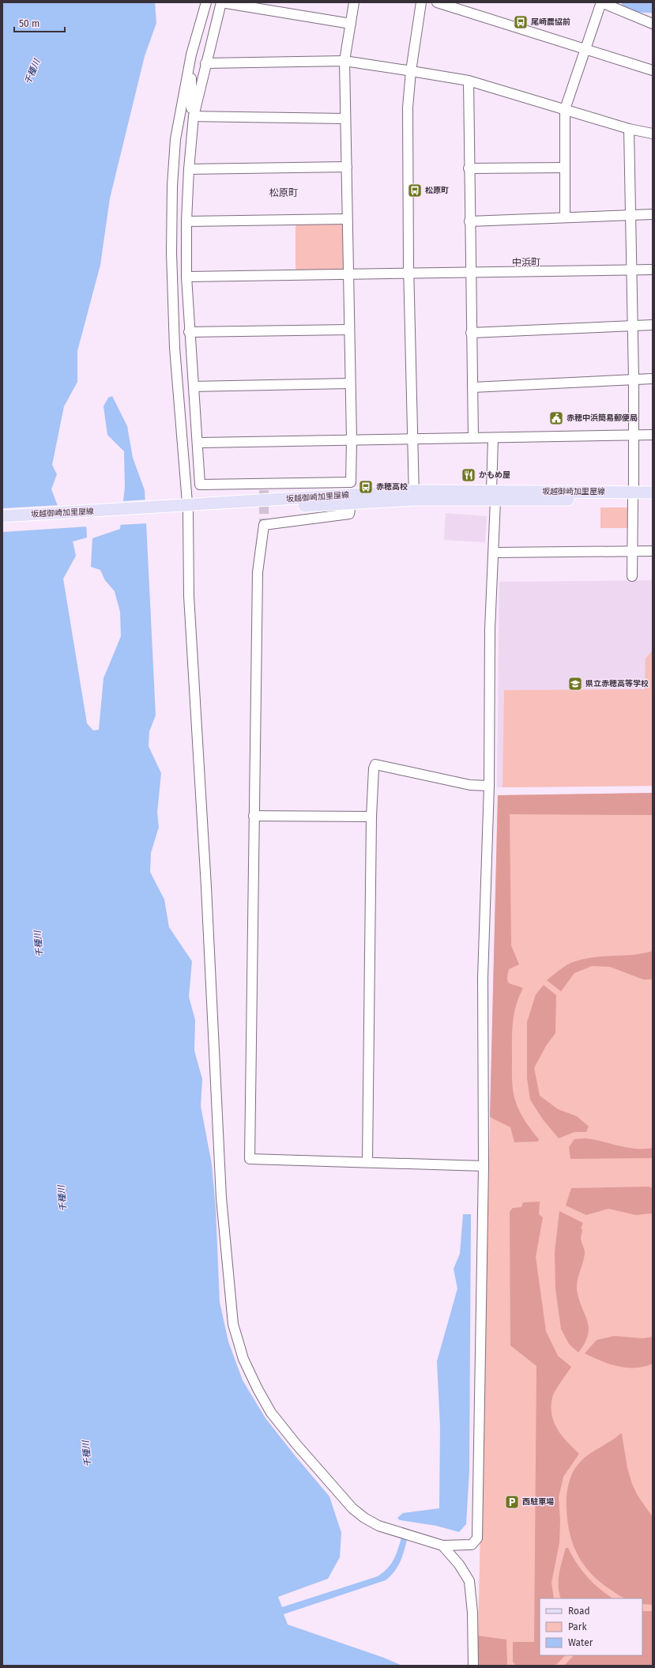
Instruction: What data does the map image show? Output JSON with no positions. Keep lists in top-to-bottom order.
{
  "streets": {
    "main road": ["坂越御崎加里屋線"]
  },
  "districts": ["松原町", "中浜町"],
  "water": ["千種川"],
  "places": {
    "bus stop": ["尾崎農協前", "松原町", "赤穂高校"],
    "public building": ["赤穂中浜簡易郵便局"],
    "restaurant": ["かもめ屋"],
    "school or university": ["県立赤穂高等学校"],
    "parking": ["西駐車場"]
  },
  "legend": ["Road", "Park", "Water"],
  "scale_bar": "50 m"
}
